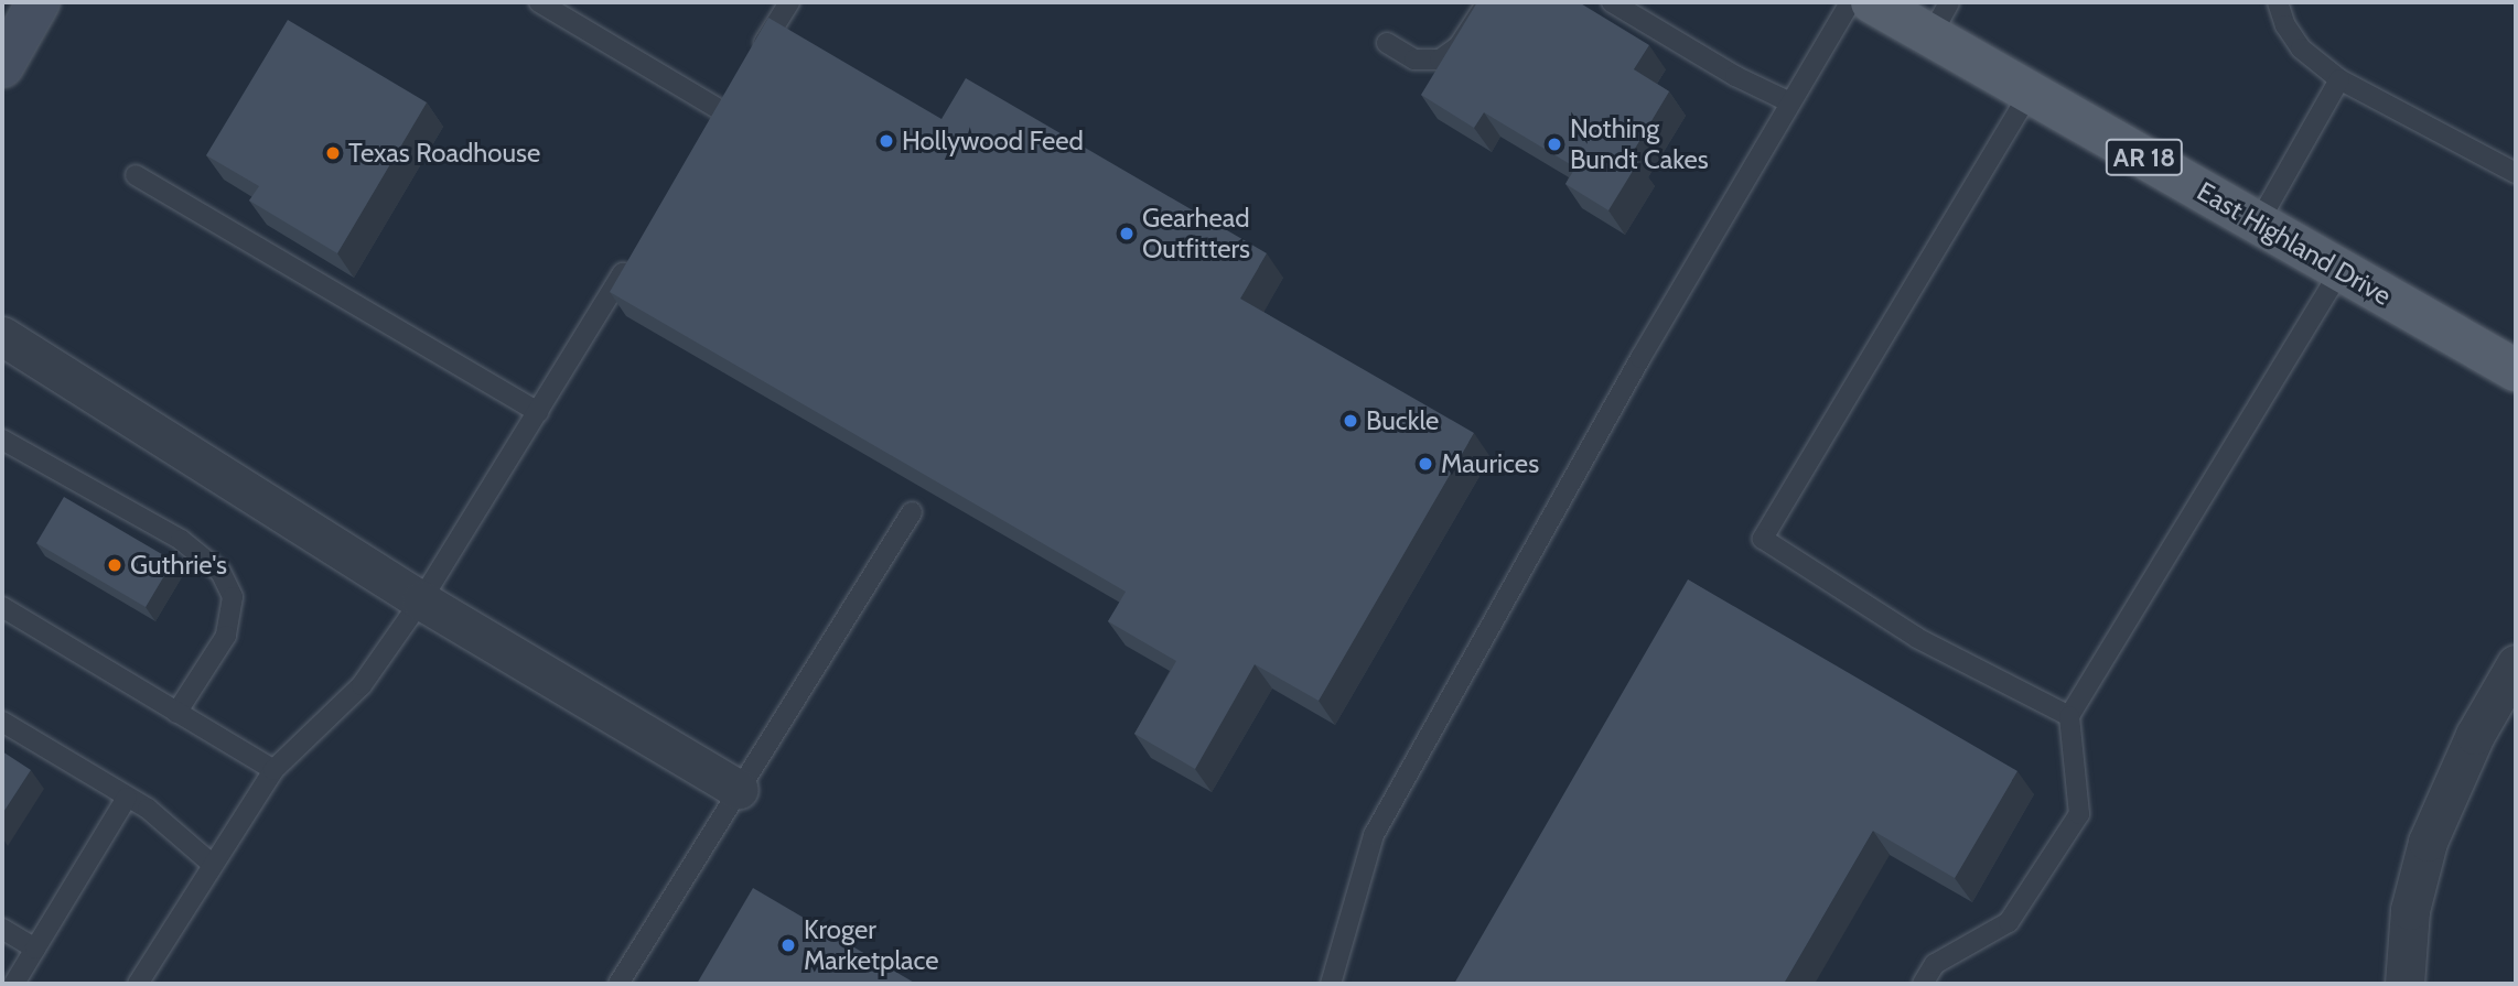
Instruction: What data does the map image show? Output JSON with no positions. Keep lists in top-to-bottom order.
{
  "streets": {
    "main road": ["AR 18", "East Highland Drive"]
  },
  "places": [
    "Hollywood Feed",
    "Nothing Bundt Cakes",
    "Texas Roadhouse",
    "Gearhead Outfitters",
    "Buckle",
    "Maurices",
    "Guthrie's",
    "Kroger Marketplace"
  ]
}
